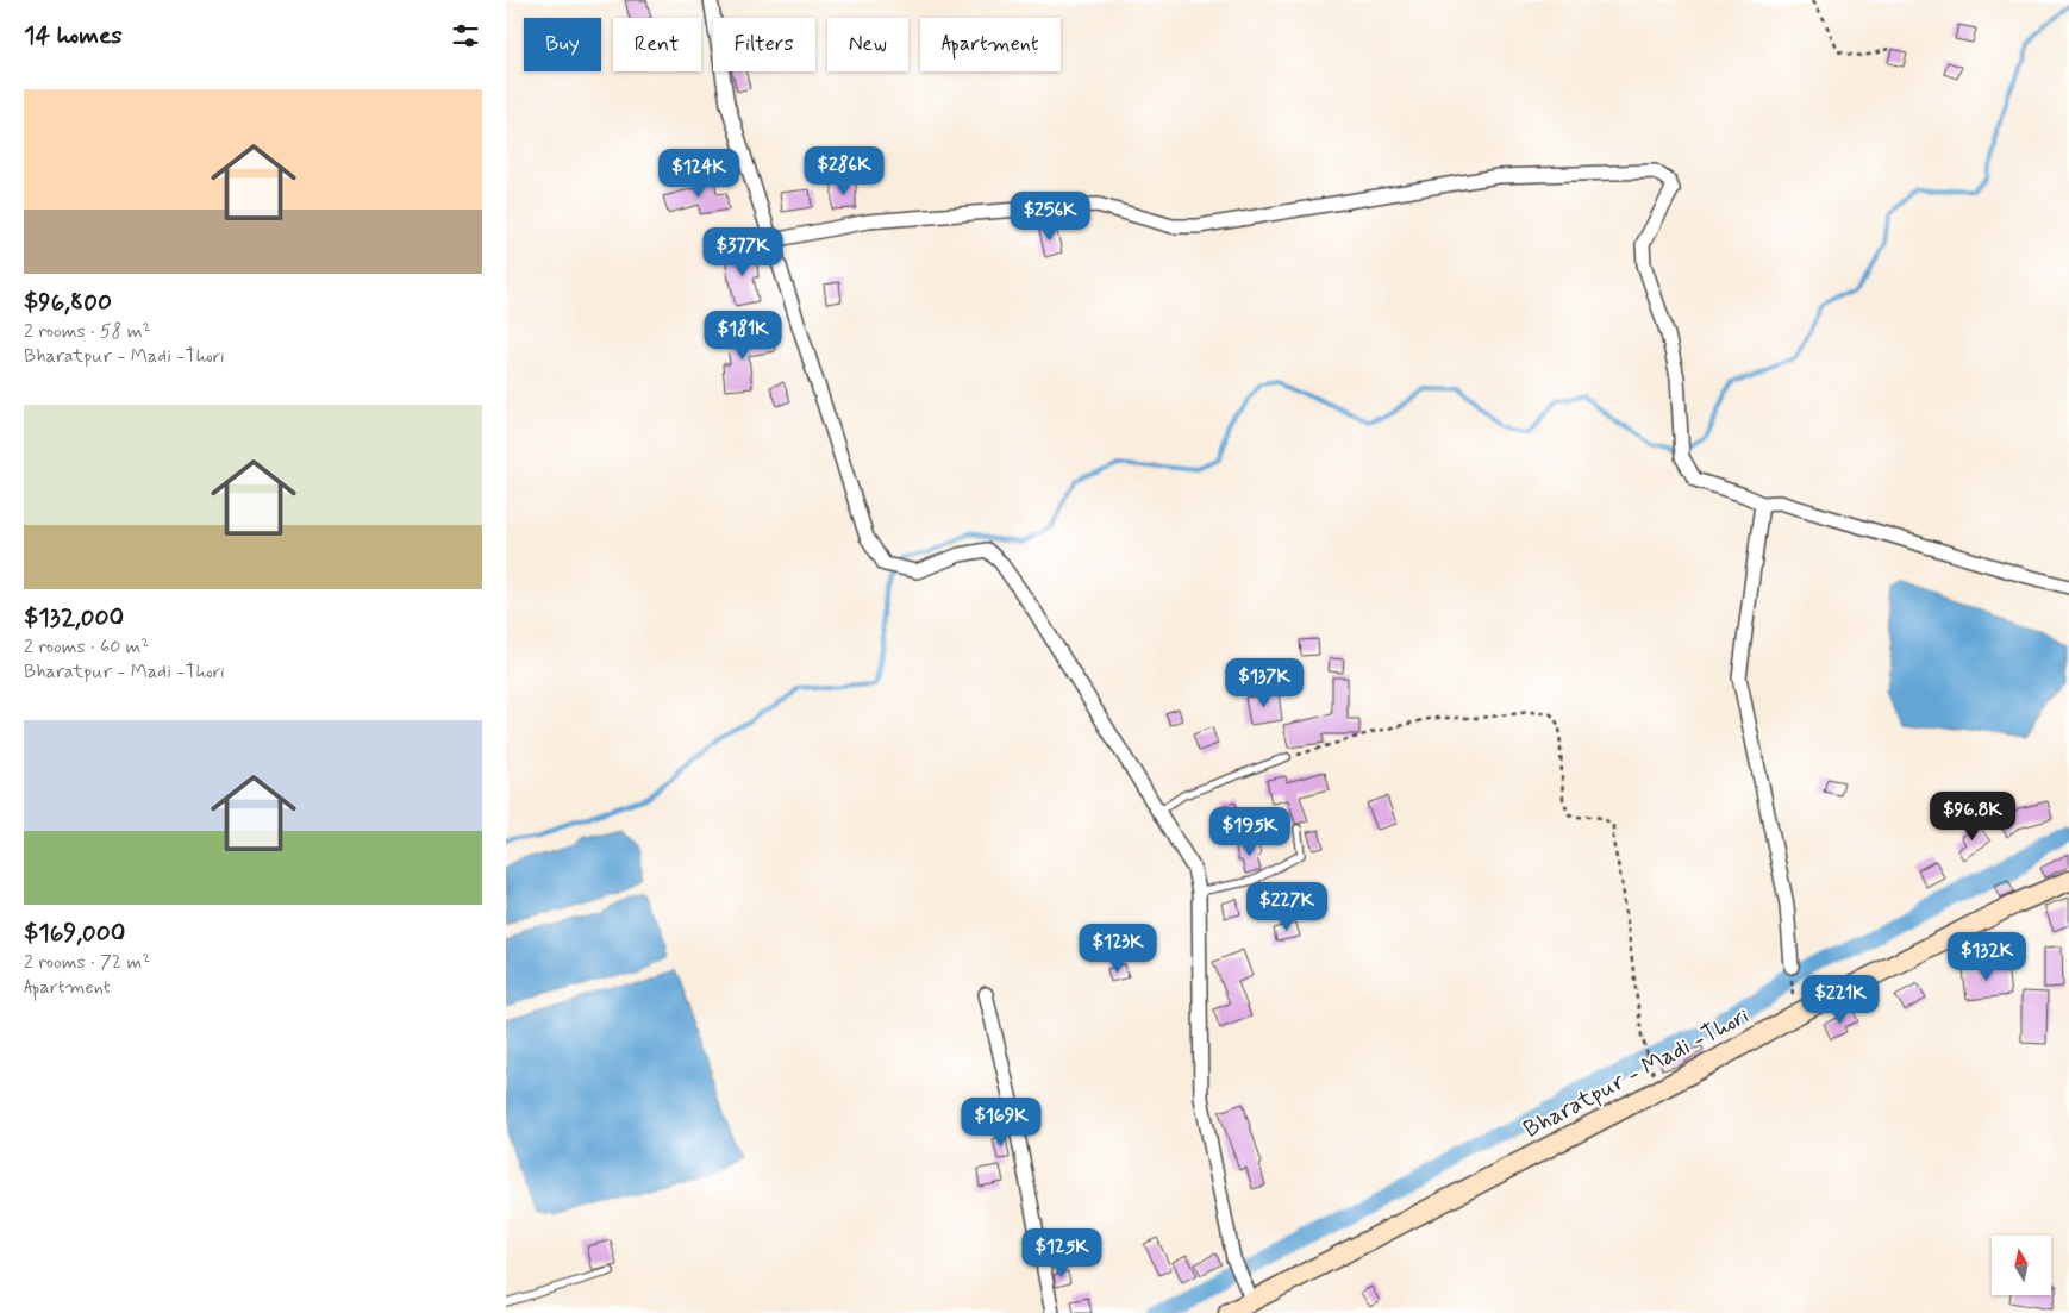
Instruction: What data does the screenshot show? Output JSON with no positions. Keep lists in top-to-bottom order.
{
  "streets": {
    "main road": ["Bharatpur - Madi -Thori"]
  },
  "north": "top",
  "page": {
    "heading": "14 homes",
    "chip": [
      "Buy",
      "Rent",
      "Filters",
      "New",
      "Apartment"
    ],
    "list": [
      {
        "name": "$96,800",
        "note": "2 rooms · 58 m² · Bharatpur - Madi -Thori"
      },
      {
        "name": "$132,000",
        "note": "2 rooms · 60 m² · Bharatpur - Madi -Thori"
      },
      {
        "name": "$169,000",
        "note": "2 rooms · 72 m² · Apartment"
      }
    ],
    "price": [
      "$286K",
      "$124K",
      "$256K",
      "$377K",
      "$181K",
      "$137K",
      "$96.8K",
      "$195K",
      "$227K",
      "$123K",
      "$132K",
      "$221K",
      "$169K",
      "$125K"
    ]
  }
}
